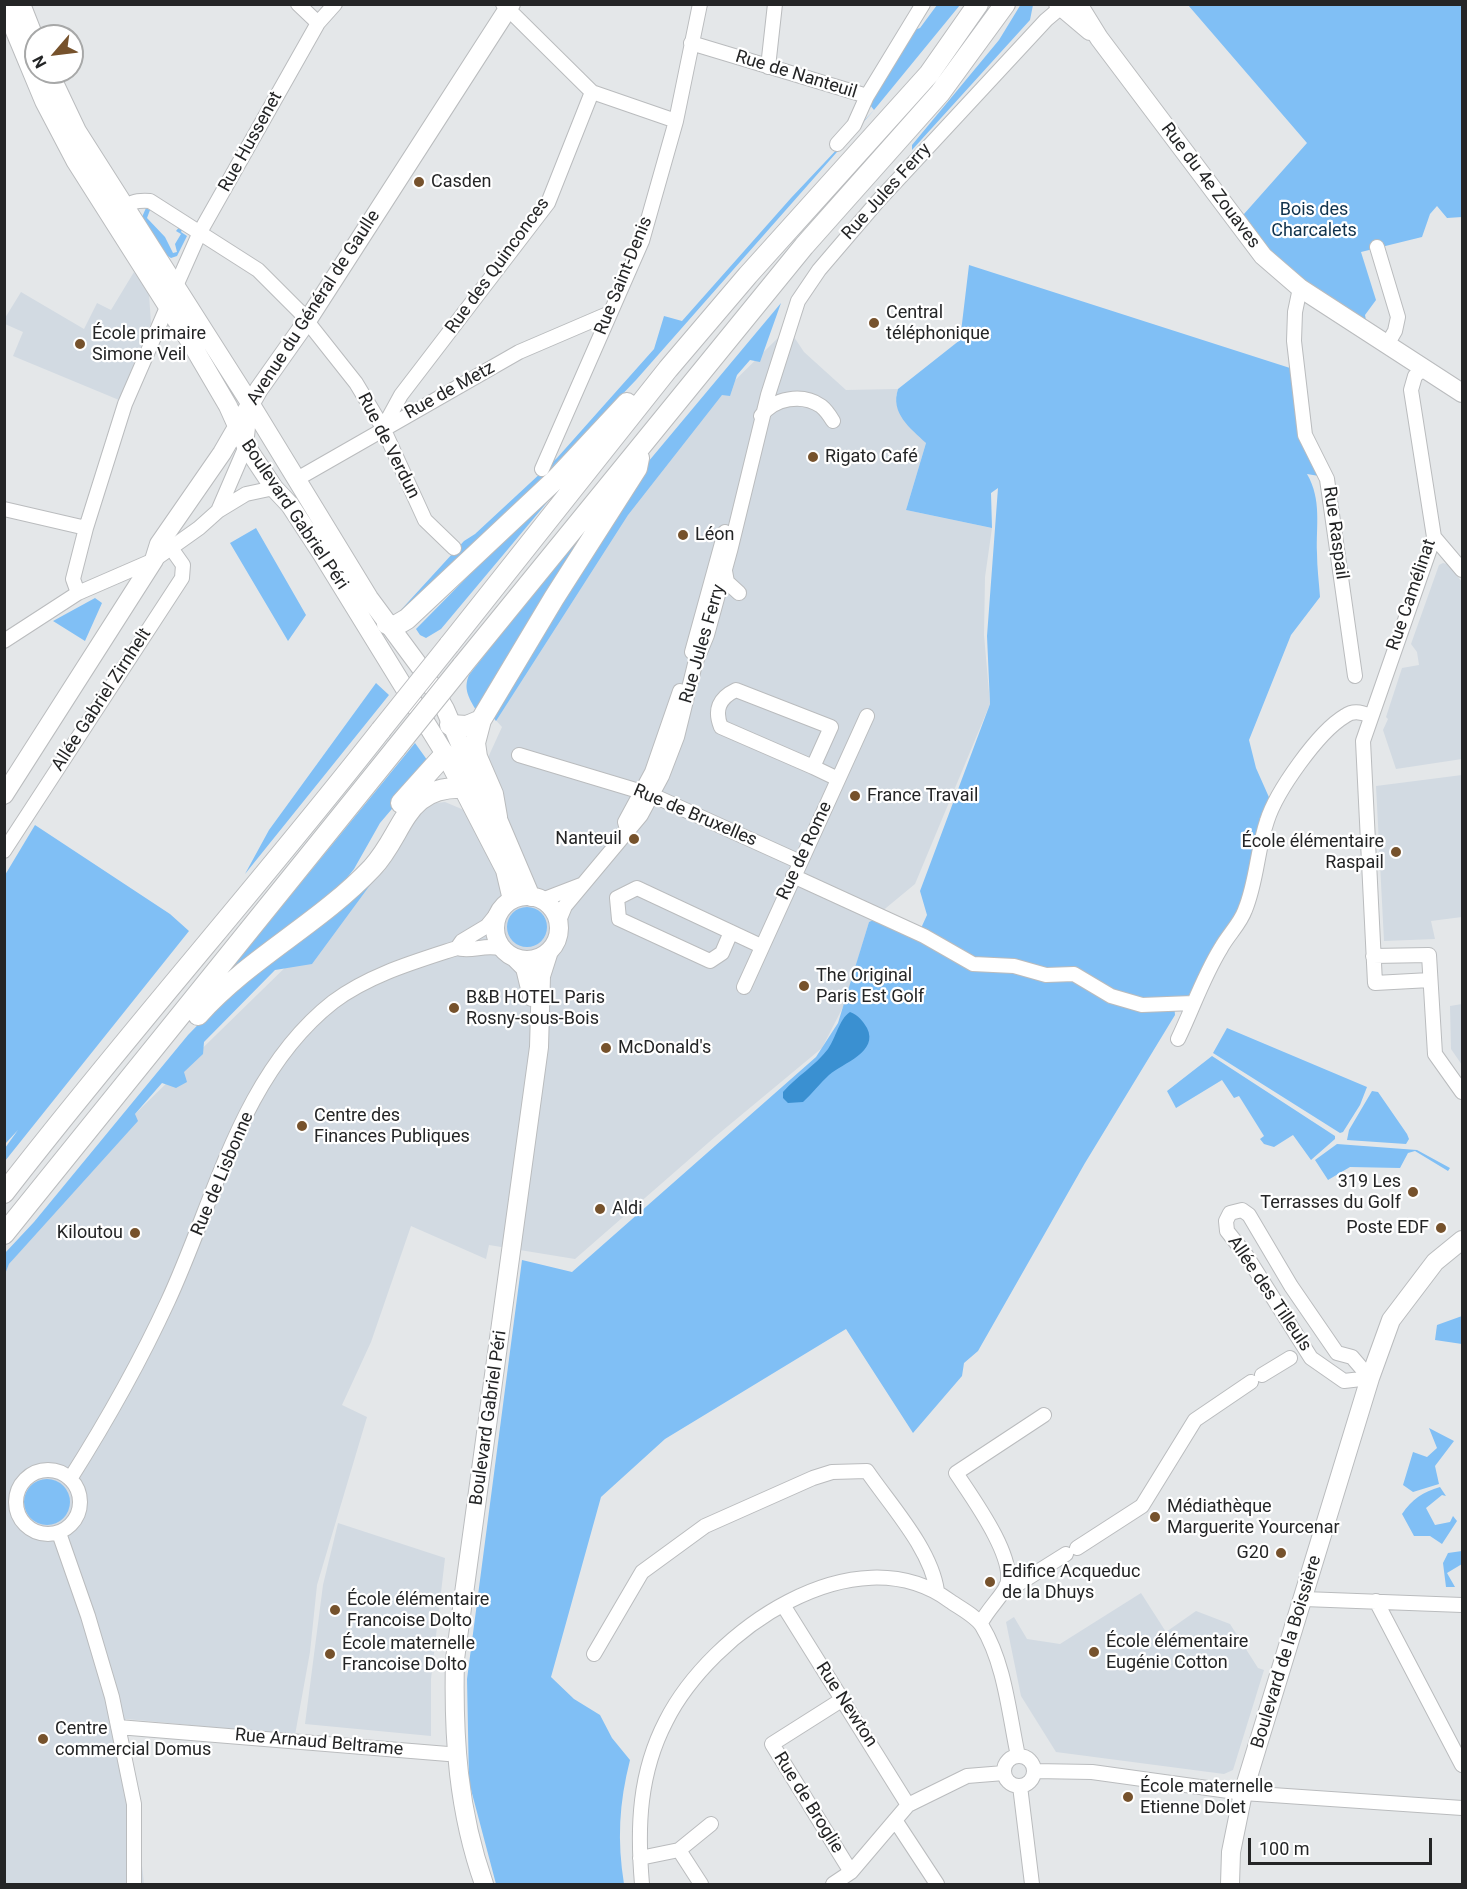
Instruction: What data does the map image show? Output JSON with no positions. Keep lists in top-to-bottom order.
{
  "streets": {
    "main road": [
      "Rue du 4e Zouaves",
      "Avenue du Général de Gaulle",
      "Boulevard Gabriel Péri",
      "Boulevard de la Boissière"
    ],
    "street": [
      "Rue de Nanteuil",
      "Rue Hussenet",
      "Rue Jules Ferry",
      "Rue des Quinconces",
      "Rue Saint-Denis",
      "Rue de Metz",
      "Rue de Verdun",
      "Rue Raspail",
      "Rue Camélinat",
      "Allée Gabriel Zirnhelt",
      "Rue de Bruxelles",
      "Rue de Rome",
      "Rue de Lisbonne",
      "Allée des Tilleuls",
      "Rue Newton",
      "Rue Arnaud Beltrame",
      "Rue de Broglie"
    ]
  },
  "crossings": [
    ["Rue de Nanteuil", "Rue Saint-Denis"],
    ["Rue Hussenet", "Rue de Verdun"],
    ["Rue Hussenet", "Boulevard Gabriel Péri"],
    ["Rue du 4e Zouaves", "Rue Jules Ferry"],
    ["Rue du 4e Zouaves", "Rue Raspail"],
    ["Rue du 4e Zouaves", "Rue Camélinat"],
    ["Rue Jules Ferry", "Boulevard Gabriel Péri"],
    ["Rue Jules Ferry", "Rue de Bruxelles"],
    ["Rue Jules Ferry", "Rue de Lisbonne"],
    ["Rue des Quinconces", "Rue de Metz"],
    ["Rue des Quinconces", "Rue de Verdun"],
    ["Rue Saint-Denis", "Rue de Metz"],
    ["Avenue du Général de Gaulle", "Rue de Verdun"],
    ["Avenue du Général de Gaulle", "Boulevard Gabriel Péri"],
    ["Rue de Metz", "Rue de Verdun"],
    ["Rue de Metz", "Boulevard Gabriel Péri"],
    ["Rue de Verdun", "Boulevard Gabriel Péri"],
    ["Boulevard Gabriel Péri", "Rue de Lisbonne"],
    ["Boulevard Gabriel Péri", "Rue Arnaud Beltrame"],
    ["Rue de Bruxelles", "Rue de Rome"],
    ["Allée des Tilleuls", "Boulevard de la Boissière"],
    ["Rue Newton", "Rue de Broglie"]
  ],
  "parks": ["Bois des Charcalets"],
  "places": [
    "Casden",
    "Central téléphonique",
    "École primaire Simone Veil",
    "Rigato Café",
    "Léon",
    "France Travail",
    "Nanteuil",
    "École élémentaire Raspail",
    "The Original Paris Est Golf",
    "B&B HOTEL Paris Rosny-sous-Bois",
    "McDonald's",
    "Centre des Finances Publiques",
    "319 Les Terrasses du Golf",
    "Aldi",
    "Poste EDF",
    "Kiloutou",
    "Médiathèque Marguerite Yourcenar",
    "G20",
    "Edifice Acqueduc de la Dhuys",
    "École élémentaire Francoise Dolto",
    "École élémentaire Eugénie Cotton",
    "École maternelle Francoise Dolto",
    "Centre commercial Domus",
    "École maternelle Etienne Dolet"
  ],
  "scale_bar": "100 m",
  "north": "bottom left"
}
